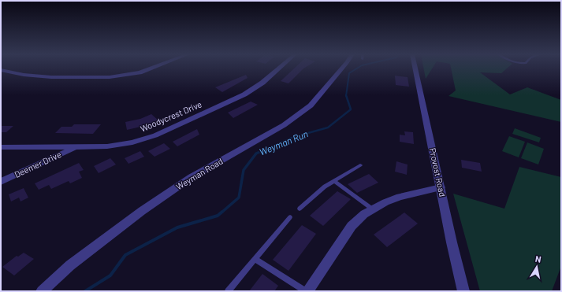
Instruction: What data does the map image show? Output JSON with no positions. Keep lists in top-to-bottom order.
{
  "streets": {
    "street": [
      "Woodycrest Drive",
      "Deemer Drive",
      "Provost Road",
      "Weyman Road"
    ]
  },
  "crossings": [
    ["Woodycrest Drive", "Deemer Drive"]
  ],
  "water": ["Weyman Run"],
  "north": "top"
}
